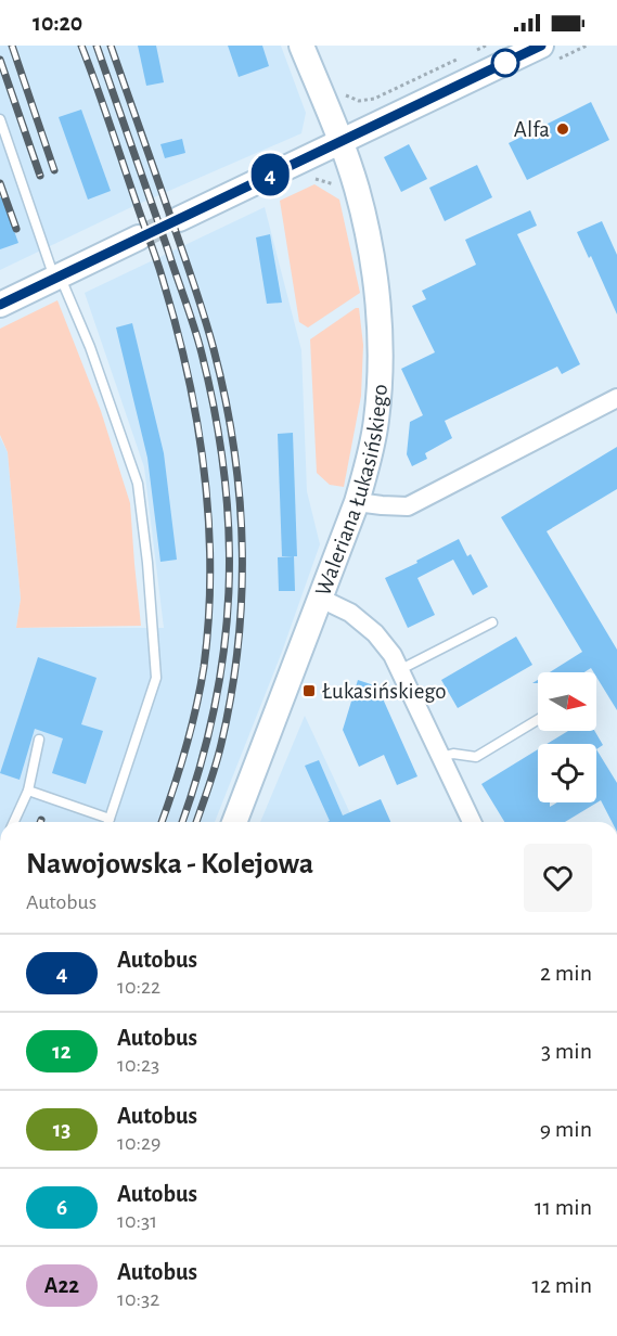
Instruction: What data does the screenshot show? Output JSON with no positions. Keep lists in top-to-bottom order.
{
  "streets": {
    "street": ["Waleriana Łukasińskiego"]
  },
  "places": {
    "other": ["Alfa"],
    "transit": ["Łukasińskiego"]
  },
  "lines": ["bus line 4"],
  "north": "right",
  "page": {
    "status": "10:20",
    "on_map": "4",
    "heading": ["Nawojowska - Kolejowa", "Autobus"],
    "list": [
      {
        "mark": "4",
        "name": "Autobus",
        "note": "10:22",
        "value": "2 min"
      },
      {
        "mark": "12",
        "name": "Autobus",
        "note": "10:23",
        "value": "3 min"
      },
      {
        "mark": "13",
        "name": "Autobus",
        "note": "10:29",
        "value": "9 min"
      },
      {
        "mark": "6",
        "name": "Autobus",
        "note": "10:31",
        "value": "11 min"
      },
      {
        "mark": "A22",
        "name": "Autobus",
        "note": "10:32",
        "value": "12 min"
      }
    ]
  }
}
